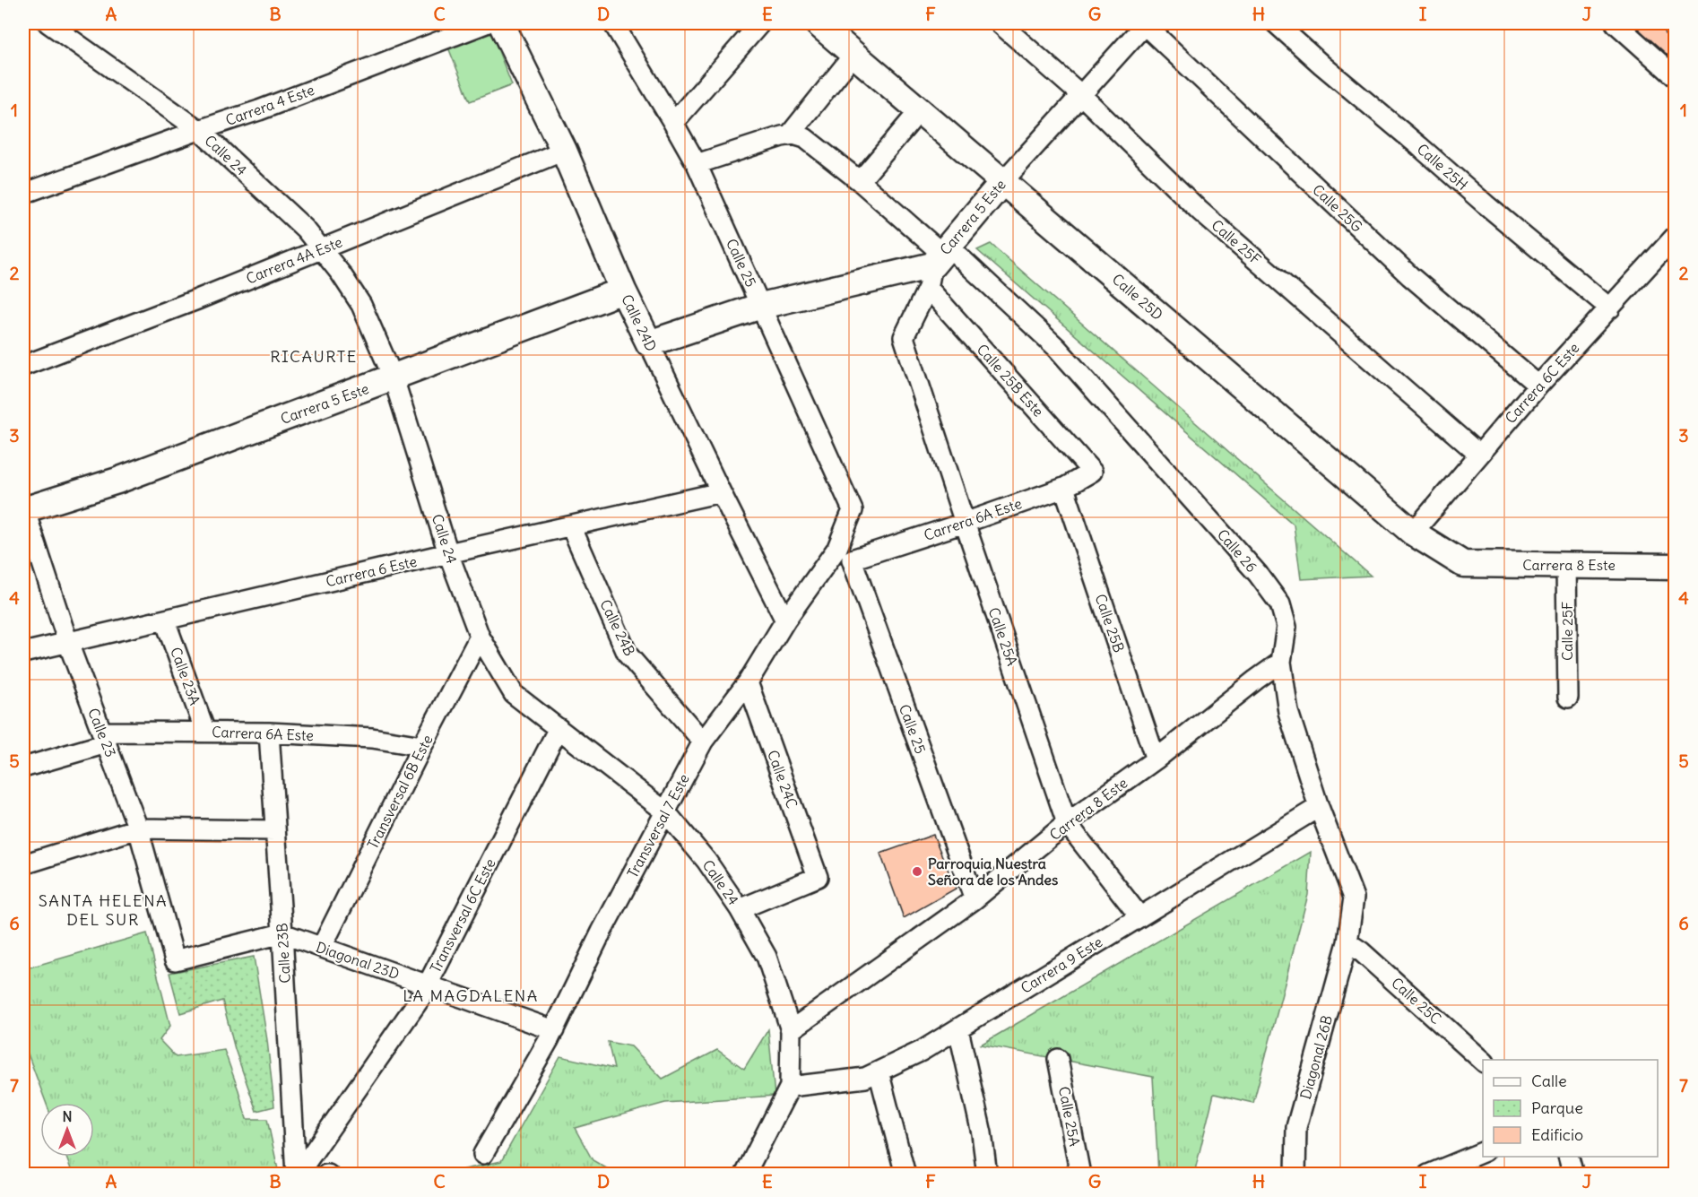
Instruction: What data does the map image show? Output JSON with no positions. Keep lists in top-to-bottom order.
{
  "streets": {
    "street": [
      "Carrera 4 Este",
      "Calle 24",
      "Calle 25H",
      "Calle 25G",
      "Carrera 5 Este",
      "Calle 25F",
      "Carrera 4A Este",
      "Calle 25",
      "Calle 25D",
      "Calle 24D",
      "Calle 25B Este",
      "Carrera 6C Este",
      "Carrera 6A Este",
      "Calle 26",
      "Carrera 8 Este",
      "Carrera 6 Este",
      "Calle 25B",
      "Calle 24B",
      "Calle 25A",
      "Calle 23A",
      "Calle 23",
      "Calle 24C",
      "Transversal 6B Este",
      "Transversal 7 Este",
      "Transversal 6C Este",
      "Calle 23B",
      "Diagonal 23D",
      "Carrera 9 Este",
      "Calle 25C",
      "Diagonal 26B"
    ]
  },
  "crossings": [
    ["Carrera 4 Este", "Calle 24"],
    ["Calle 24", "Carrera 5 Este"],
    ["Calle 24", "Carrera 4A Este"],
    ["Calle 24", "Carrera 8 Este"],
    ["Calle 24", "Carrera 6 Este"],
    ["Calle 24", "Calle 24C"],
    ["Calle 24", "Transversal 6B Este"],
    ["Calle 24", "Transversal 7 Este"],
    ["Calle 24", "Transversal 6C Este"],
    ["Calle 24", "Carrera 9 Este"],
    ["Calle 25H", "Carrera 6C Este"],
    ["Calle 25G", "Carrera 5 Este"],
    ["Calle 25G", "Carrera 6C Este"],
    ["Carrera 5 Este", "Calle 25F"],
    ["Carrera 5 Este", "Calle 25"],
    ["Carrera 5 Este", "Calle 25D"],
    ["Carrera 5 Este", "Calle 24D"],
    ["Carrera 5 Este", "Calle 25B Este"],
    ["Carrera 5 Este", "Calle 26"],
    ["Carrera 5 Este", "Calle 25A"],
    ["Carrera 5 Este", "Calle 23"],
    ["Calle 25F", "Carrera 6C Este"],
    ["Calle 25F", "Carrera 8 Este"],
    ["Carrera 4A Este", "Calle 24D"],
    ["Calle 25", "Carrera 6A Este"],
    ["Calle 25", "Carrera 8 Este"],
    ["Calle 25", "Transversal 7 Este"],
    ["Calle 25D", "Carrera 6C Este"],
    ["Calle 25D", "Carrera 8 Este"],
    ["Calle 24D", "Carrera 6 Este"],
    ["Calle 24D", "Transversal 7 Este"],
    ["Calle 25B Este", "Carrera 6A Este"],
    ["Calle 25B Este", "Calle 26"],
    ["Calle 25B Este", "Calle 25A"],
    ["Carrera 6A Este", "Calle 25B"],
    ["Carrera 6A Este", "Calle 25A"],
    ["Carrera 6A Este", "Calle 23A"],
    ["Carrera 6A Este", "Calle 23"],
    ["Carrera 6A Este", "Transversal 6B Este"],
    ["Carrera 6A Este", "Transversal 7 Este"],
    ["Carrera 6A Este", "Calle 23B"],
    ["Calle 26", "Carrera 8 Este"],
    ["Calle 26", "Calle 25A"],
    ["Calle 26", "Carrera 9 Este"],
    ["Calle 26", "Calle 25C"],
    ["Calle 26", "Diagonal 26B"],
    ["Carrera 8 Este", "Calle 25B"],
    ["Carrera 8 Este", "Calle 25A"],
    ["Carrera 6 Este", "Calle 24B"],
    ["Carrera 6 Este", "Calle 23A"],
    ["Carrera 6 Este", "Calle 23"],
    ["Calle 24B", "Transversal 7 Este"],
    ["Calle 25A", "Carrera 9 Este"],
    ["Calle 23", "Calle 23B"],
    ["Calle 23", "Diagonal 23D"],
    ["Calle 24C", "Transversal 7 Este"],
    ["Transversal 6B Este", "Diagonal 23D"],
    ["Transversal 7 Este", "Diagonal 23D"],
    ["Transversal 6C Este", "Calle 23B"],
    ["Transversal 6C Este", "Diagonal 23D"],
    ["Calle 23B", "Diagonal 23D"],
    ["Calle 25C", "Diagonal 26B"]
  ],
  "districts": ["RICAURTE", "SANTA HELENA DEL SUR", "LA MAGDALENA"],
  "places": ["Parroquia Nuestra Señora de los Andes"],
  "legend": ["Calle", "Parque", "Edificio"],
  "north": "top",
  "grid": {
    "columns": [
      "A",
      "B",
      "C",
      "D",
      "E",
      "F",
      "G",
      "H",
      "I",
      "J"
    ],
    "rows": [
      "1",
      "2",
      "3",
      "4",
      "5",
      "6",
      "7"
    ]
  }
}
